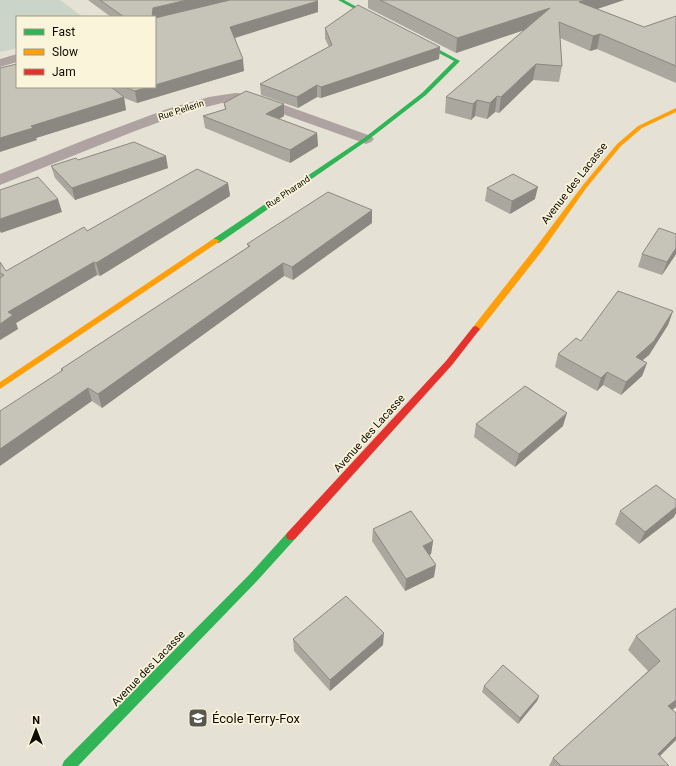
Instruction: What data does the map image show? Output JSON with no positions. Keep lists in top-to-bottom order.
{
  "streets": {
    "street": ["Rue Pellerin", "Avenue des Lacasse", "Rue Pharand"]
  },
  "crossings": [
    ["Rue Pellerin", "Rue Pharand"]
  ],
  "places": {
    "school or university": ["École Terry-Fox"]
  },
  "legend": ["Fast", "Slow", "Jam"],
  "north": "top"
}
